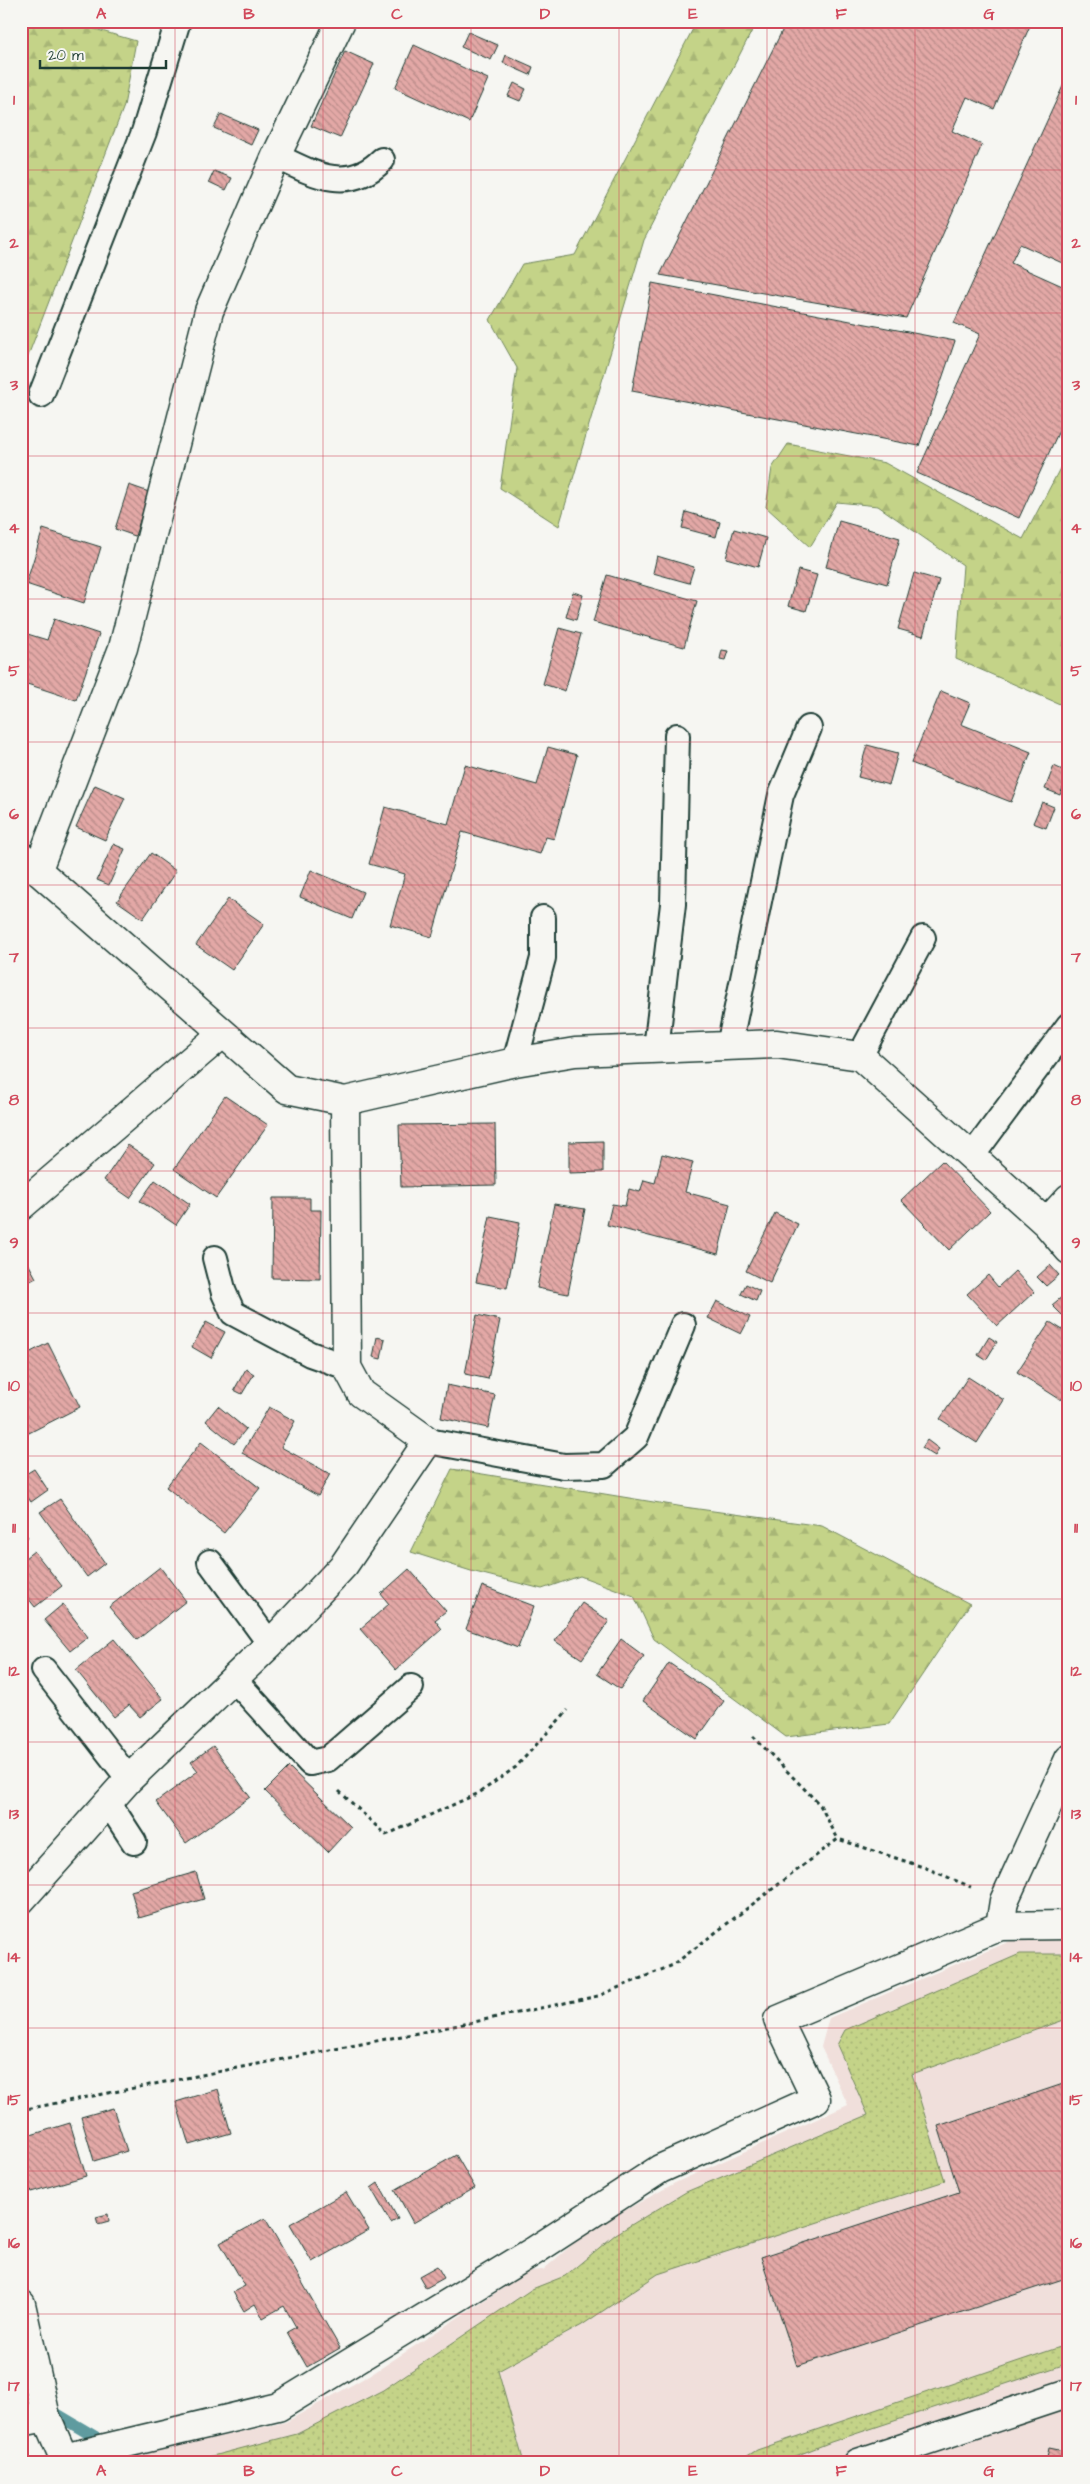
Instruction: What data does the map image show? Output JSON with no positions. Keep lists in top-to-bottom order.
{
  "scale_bar": "20 m",
  "grid": {
    "columns": [
      "A",
      "B",
      "C",
      "D",
      "E",
      "F",
      "G"
    ],
    "rows": [
      "1",
      "2",
      "3",
      "4",
      "5",
      "6",
      "7",
      "8",
      "9",
      "10",
      "11",
      "12",
      "13",
      "14",
      "15",
      "16",
      "17"
    ]
  }
}
